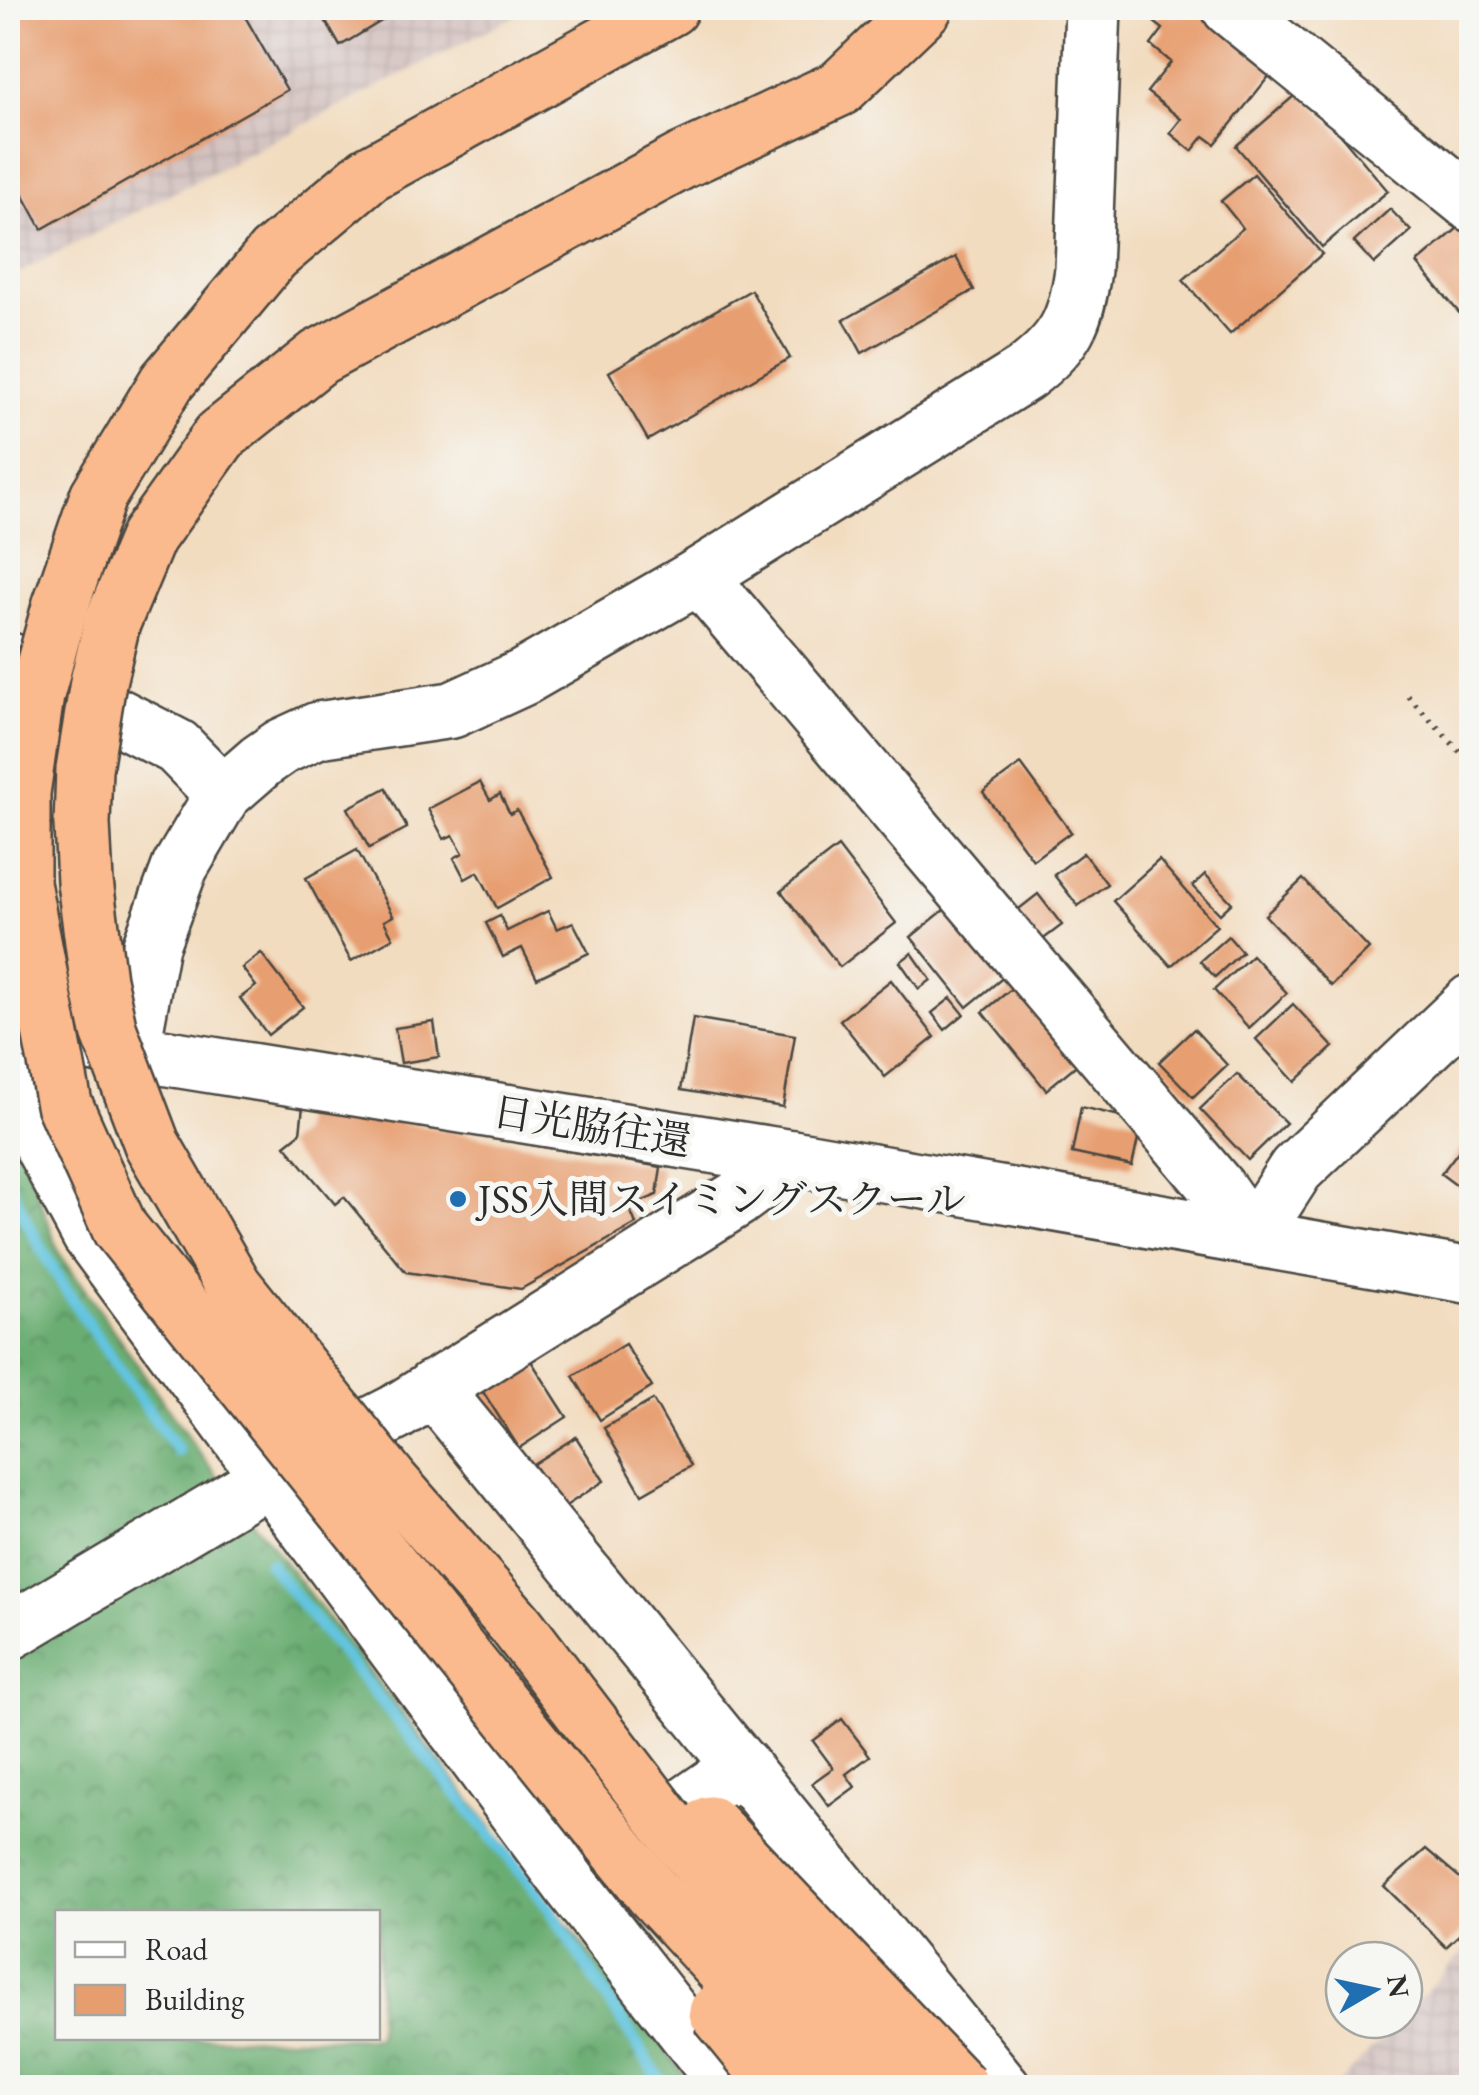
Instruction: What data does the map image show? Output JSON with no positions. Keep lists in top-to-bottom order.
{
  "streets": {
    "street": ["日光脇往還"]
  },
  "places": ["JSS入間スイミングスクール"],
  "legend": ["Road", "Building"],
  "north": "right"
}
